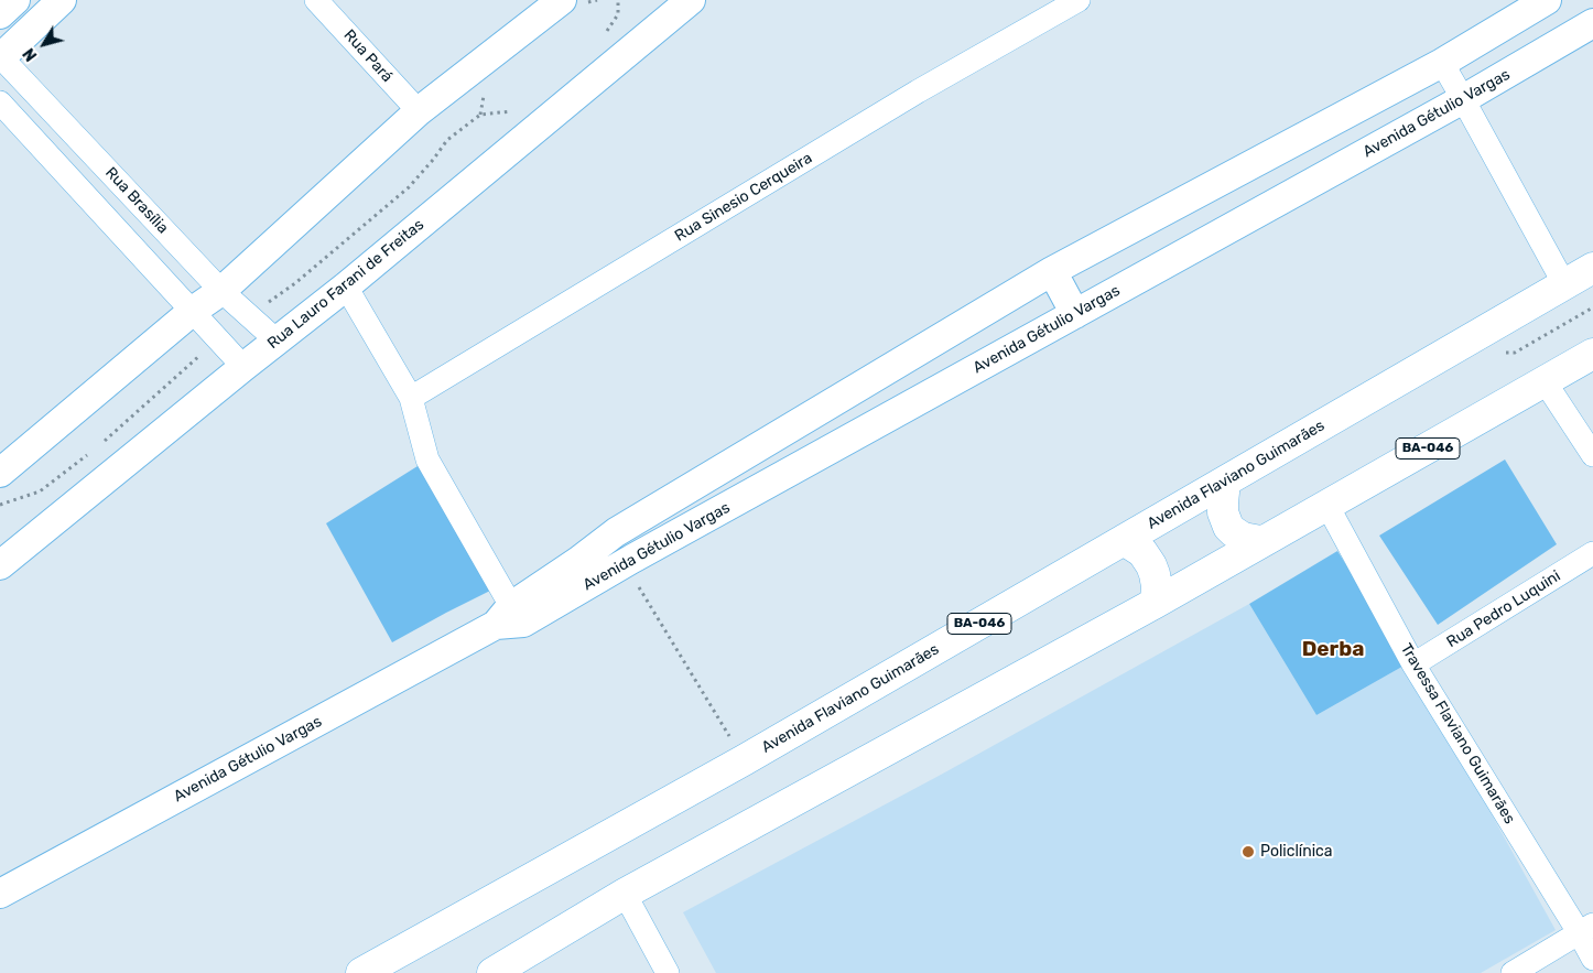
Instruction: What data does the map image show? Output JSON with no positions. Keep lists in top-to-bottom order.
{
  "streets": {
    "main road": ["BA-046", "Avenida Flaviano Guimarães"],
    "street": [
      "Rua Pará",
      "Avenida Gétulio Vargas",
      "Rua Sinesio Cerqueira",
      "Rua Brasília",
      "Rua Lauro Farani de Freitas",
      "Rua Pedro Luquini",
      "Travessa Flaviano Guimarães"
    ]
  },
  "crossings": [
    ["Rua Brasília", "Rua Lauro Farani de Freitas"],
    ["BA-046", "Travessa Flaviano Guimarães"],
    ["Rua Pedro Luquini", "Travessa Flaviano Guimarães"]
  ],
  "districts": ["Derba"],
  "places": ["Policlínica"],
  "north": "bottom left"
}
